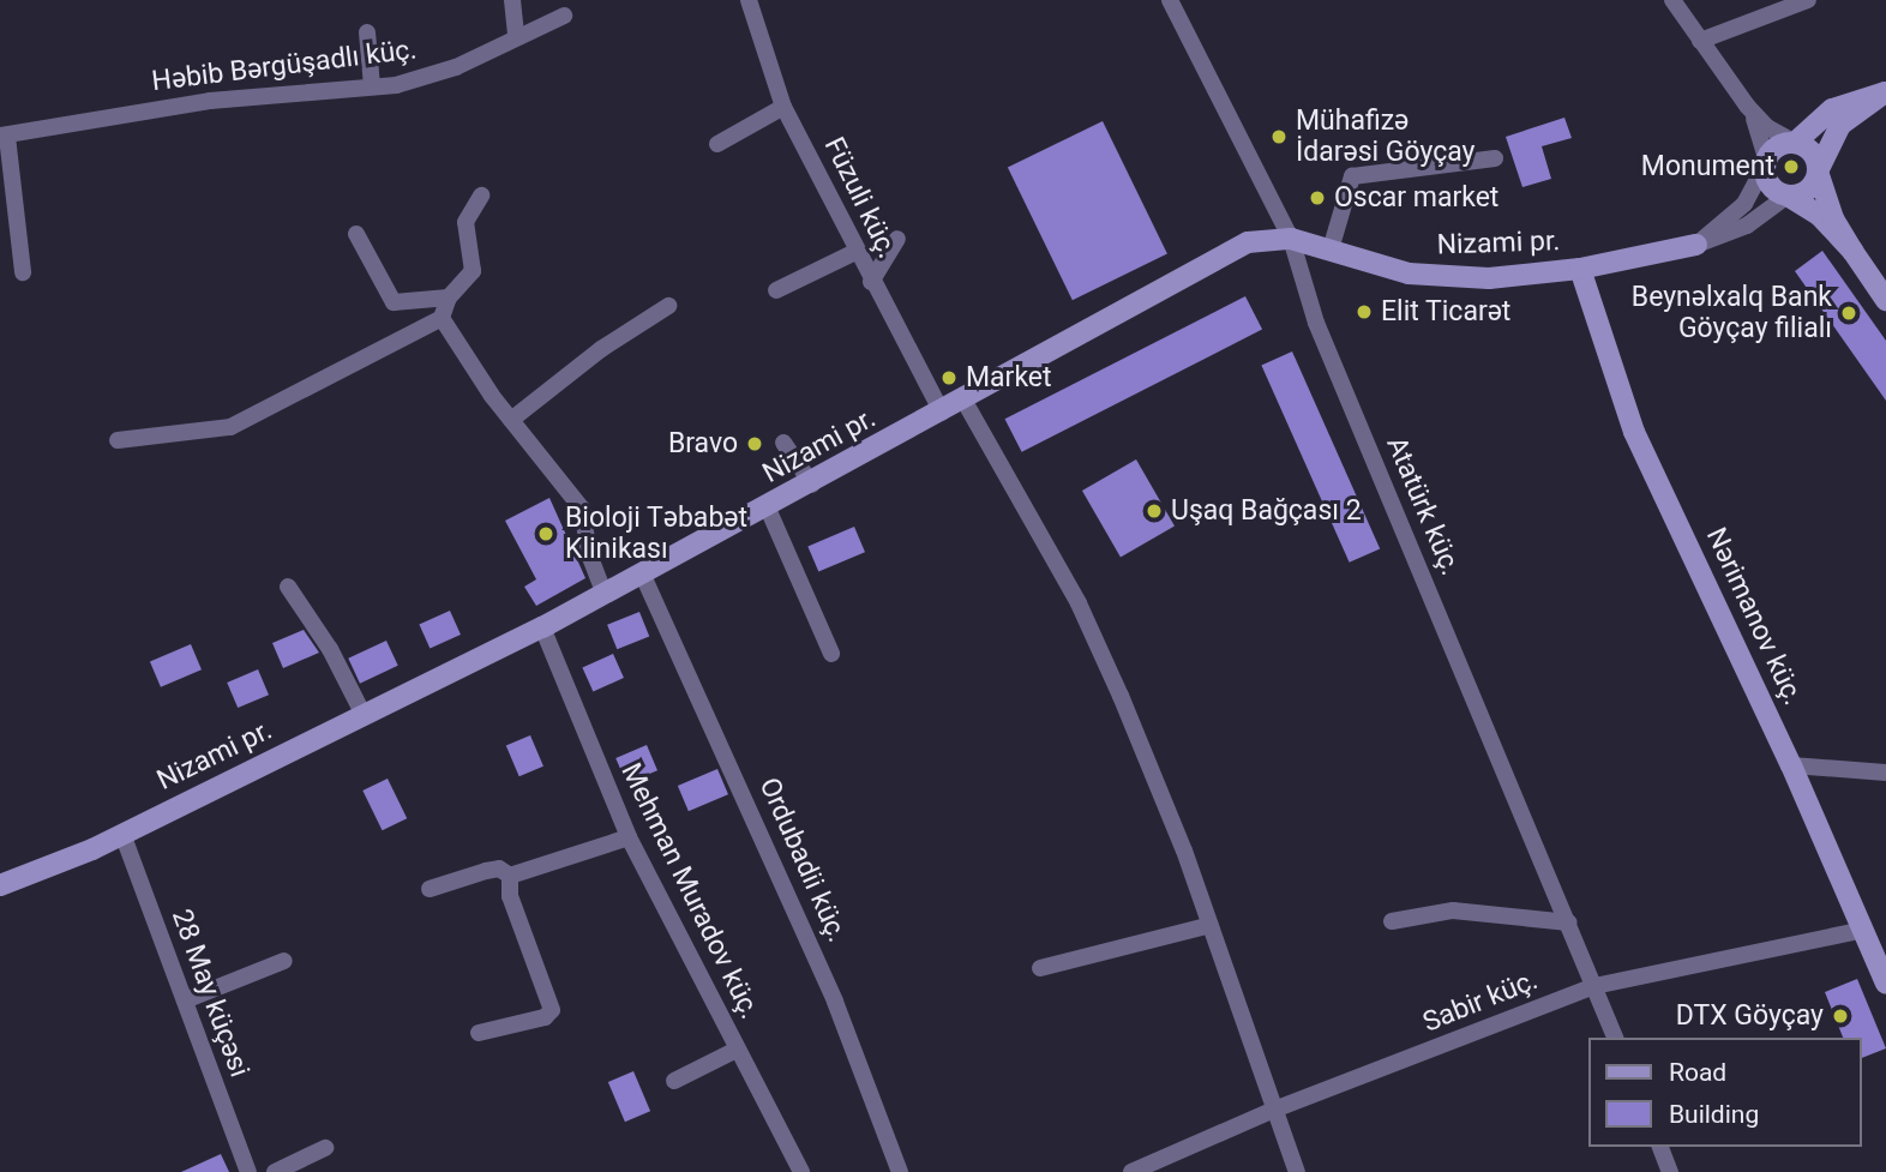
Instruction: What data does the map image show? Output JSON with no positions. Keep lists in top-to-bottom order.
{
  "streets": {
    "street": [
      "Həbib Bərgüşadlı küç.",
      "Füzuli küç.",
      "Nizami pr.",
      "Atatürk küç.",
      "Nərimanov küç.",
      "Ordubadii küç.",
      "Mehman Muradov küç.",
      "28 May küçəsi",
      "Sabir küç."
    ]
  },
  "crossings": [
    ["Füzuli küç.", "Nizami pr."],
    ["Nizami pr.", "Atatürk küç."],
    ["Nizami pr.", "Nərimanov küç."],
    ["Nizami pr.", "Ordubadii küç."],
    ["Nizami pr.", "Mehman Muradov küç."],
    ["Nizami pr.", "28 May küçəsi"],
    ["Atatürk küç.", "Sabir küç."],
    ["Nərimanov küç.", "Sabir küç."]
  ],
  "places": [
    "Mühafizə İdarəsi Göyçay",
    "Monument",
    "Oscar market",
    "Elit Ticarət",
    "Beynəlxalq Bank Göyçay filialı",
    "Market",
    "Bravo",
    "Uşaq Bağçası 2",
    "Bioloji Təbabət Klinikası",
    "DTX Göyçay"
  ],
  "legend": ["Road", "Building"]
}
